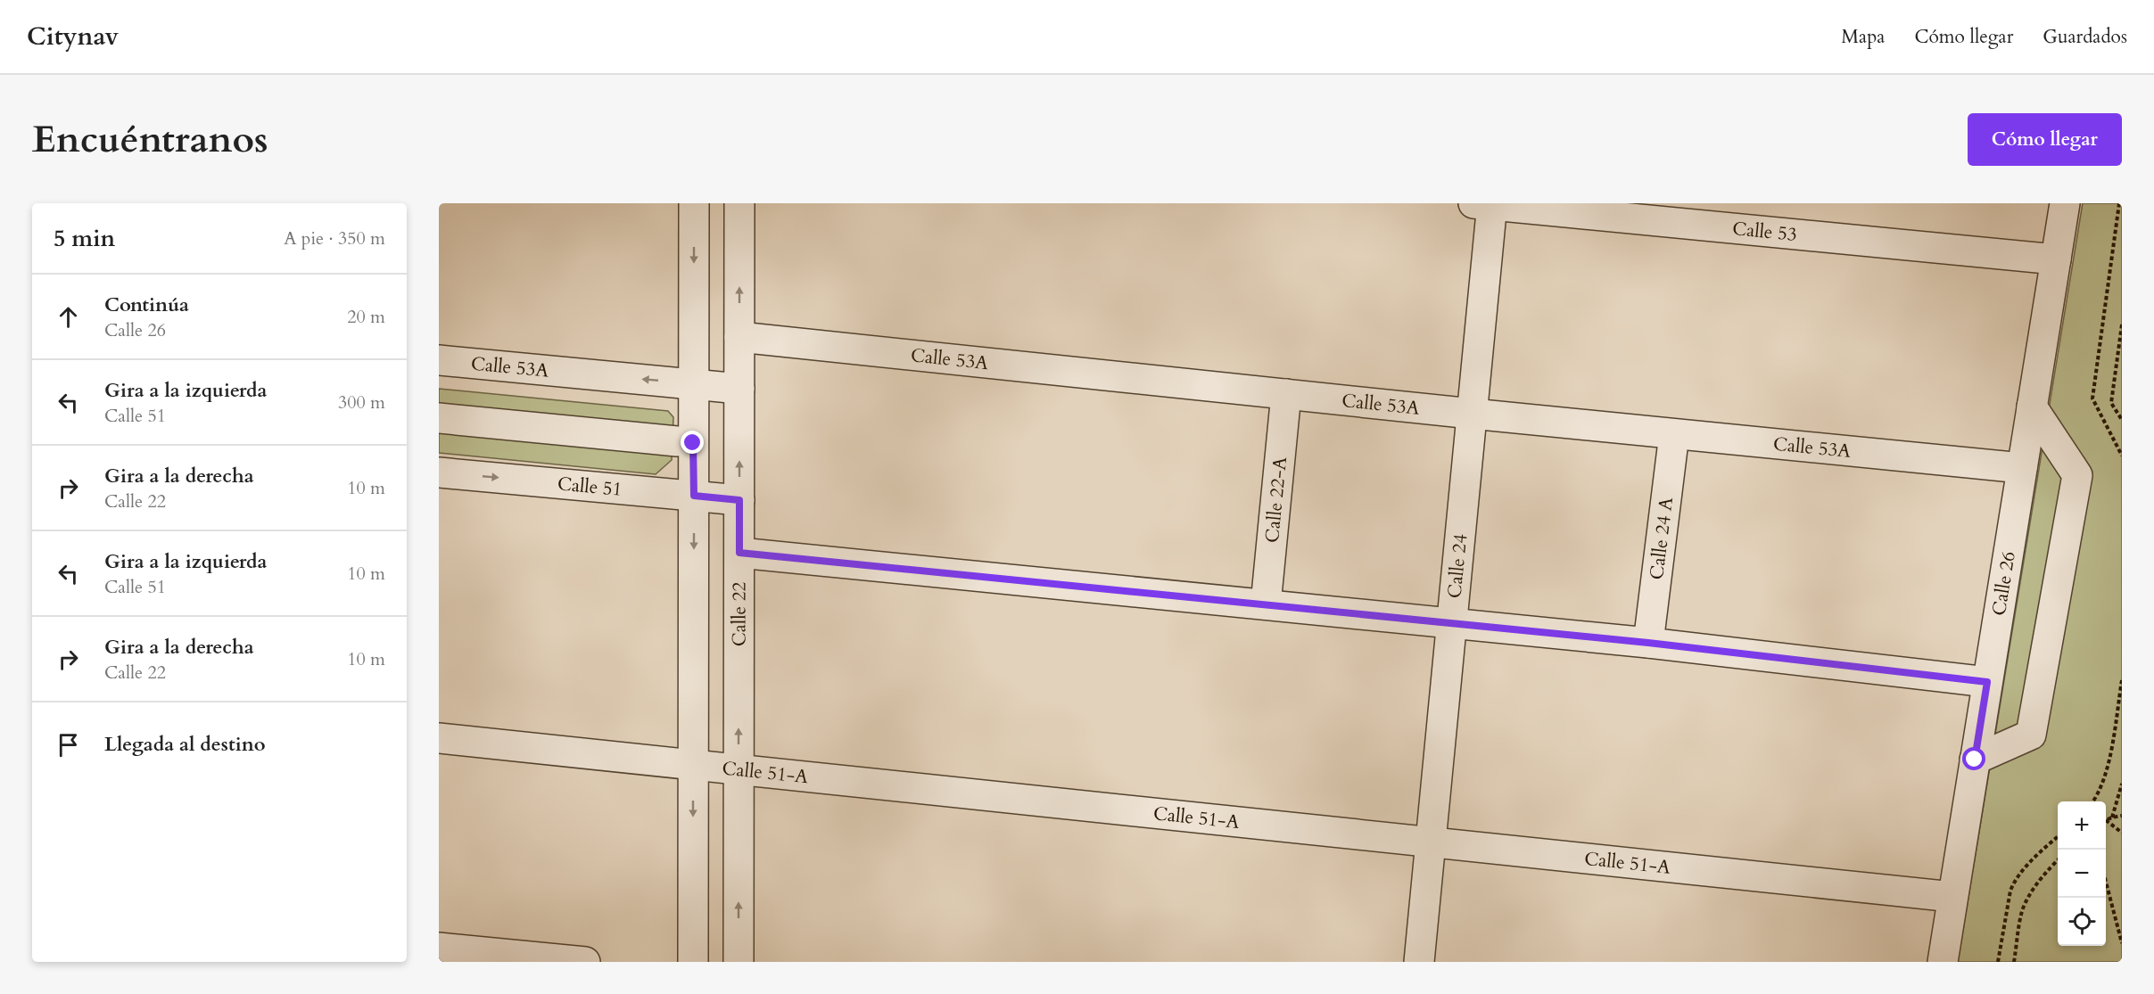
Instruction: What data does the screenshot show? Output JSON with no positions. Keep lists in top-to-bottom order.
{
  "streets": {
    "street": [
      "Calle 53",
      "Calle 53A",
      "Calle 51",
      "Calle 22-A",
      "Calle 24 A",
      "Calle 24",
      "Calle 26",
      "Calle 22",
      "Calle 51-A"
    ]
  },
  "crossings": [
    ["Calle 53", "Calle 24"],
    ["Calle 53", "Calle 26"],
    ["Calle 53A", "Calle 22-A"],
    ["Calle 53A", "Calle 24 A"],
    ["Calle 53A", "Calle 24"],
    ["Calle 53A", "Calle 26"],
    ["Calle 53A", "Calle 22"],
    ["Calle 51", "Calle 22"],
    ["Calle 24", "Calle 51-A"],
    ["Calle 26", "Calle 51-A"],
    ["Calle 22", "Calle 51-A"]
  ],
  "page": {
    "header": "Citynav",
    "nav": ["Mapa", "Cómo llegar", "Guardados"],
    "buttons": "Cómo llegar",
    "title": "Encuéntranos",
    "heading": ["5 min", "A pie · 350 m"],
    "list": [
      ["Continúa", "Calle 26", "20 m"],
      ["Gira a la izquierda", "Calle 51", "300 m"],
      ["Gira a la derecha", "Calle 22", "10 m"],
      ["Gira a la izquierda", "Calle 51", "10 m"],
      ["Gira a la derecha", "Calle 22", "10 m"],
      "Llegada al destino"
    ],
    "map_buttons": ["+", "−"]
  }
}
